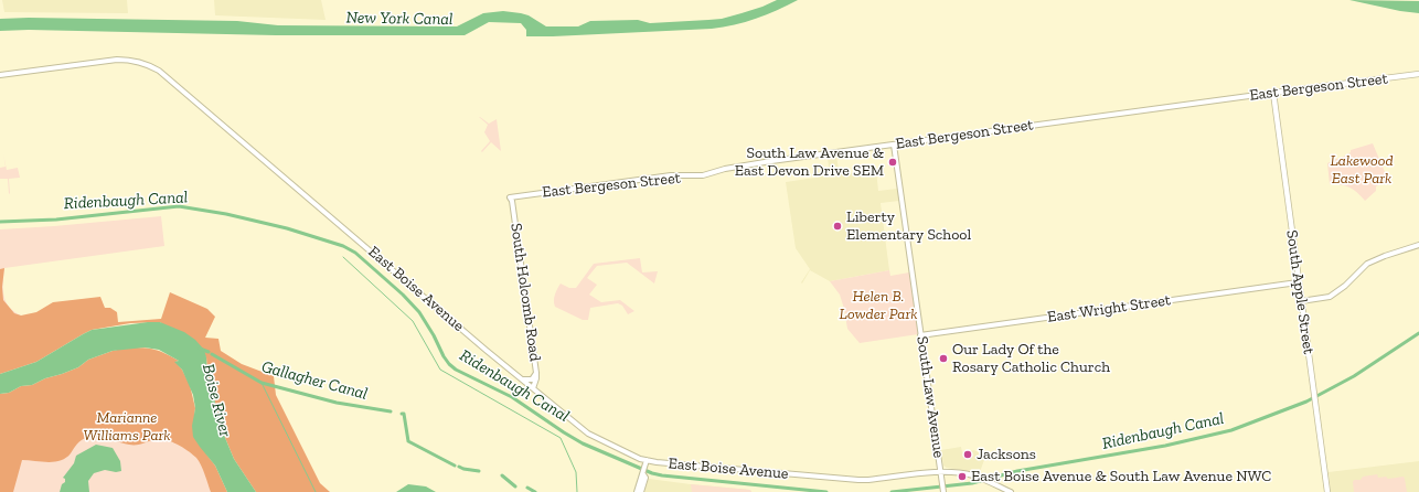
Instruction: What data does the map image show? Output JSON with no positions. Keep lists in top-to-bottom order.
{
  "streets": {
    "main road": ["East Bergeson Street", "South Apple Street"],
    "street": [
      "East Boise Avenue",
      "South Holcomb Road",
      "East Wright Street",
      "South Law Avenue"
    ]
  },
  "crossings": [
    ["East Bergeson Street", "South Holcomb Road"],
    ["East Bergeson Street", "South Apple Street"],
    ["East Bergeson Street", "South Law Avenue"],
    ["East Boise Avenue", "South Holcomb Road"],
    ["East Boise Avenue", "South Law Avenue"],
    ["South Apple Street", "East Wright Street"],
    ["East Wright Street", "South Law Avenue"]
  ],
  "water": [
    "New York Canal",
    "Ridenbaugh Canal",
    "Gallagher Canal",
    "Boise River"
  ],
  "parks": ["Lakewood East Park", "Helen B. Lowder Park", "Marianne Williams Park"],
  "places": [
    "South Law Avenue & East Devon Drive SEM",
    "Liberty Elementary School",
    "Our Lady Of the Rosary Catholic Church",
    "Jacksons",
    "East Boise Avenue & South Law Avenue NWC"
  ]
}
